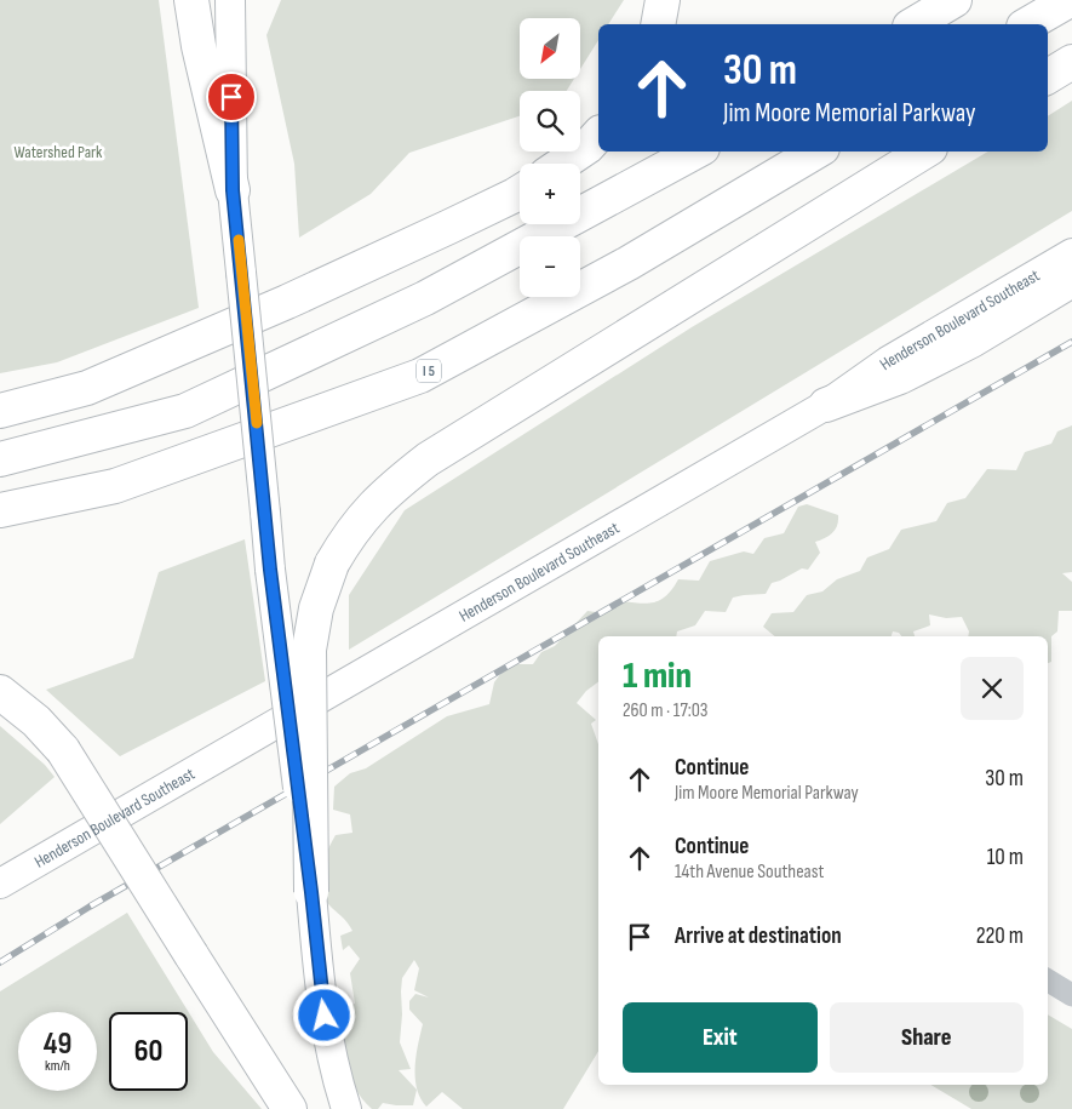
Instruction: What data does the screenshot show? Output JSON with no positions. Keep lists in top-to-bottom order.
{
  "streets": {
    "highway": ["I 5"],
    "main road": ["Henderson Boulevard Southeast"]
  },
  "parks": ["Watershed Park"],
  "north": "bottom left",
  "page": {
    "map_buttons": ["+", "−"],
    "turn": ["30 m", "Jim Moore Memorial Parkway"],
    "heading": ["1 min", "260 m · 17:03"],
    "list": [
      {
        "name": "Continue",
        "note": "Jim Moore Memorial Parkway",
        "value": "30 m"
      },
      {
        "name": "Continue",
        "note": "14th Avenue Southeast",
        "value": "10 m"
      },
      {
        "name": "Arrive at destination",
        "value": "220 m"
      }
    ],
    "buttons": ["Exit", "Share"],
    "speed": "49 km/h",
    "limit": "60"
  }
}
